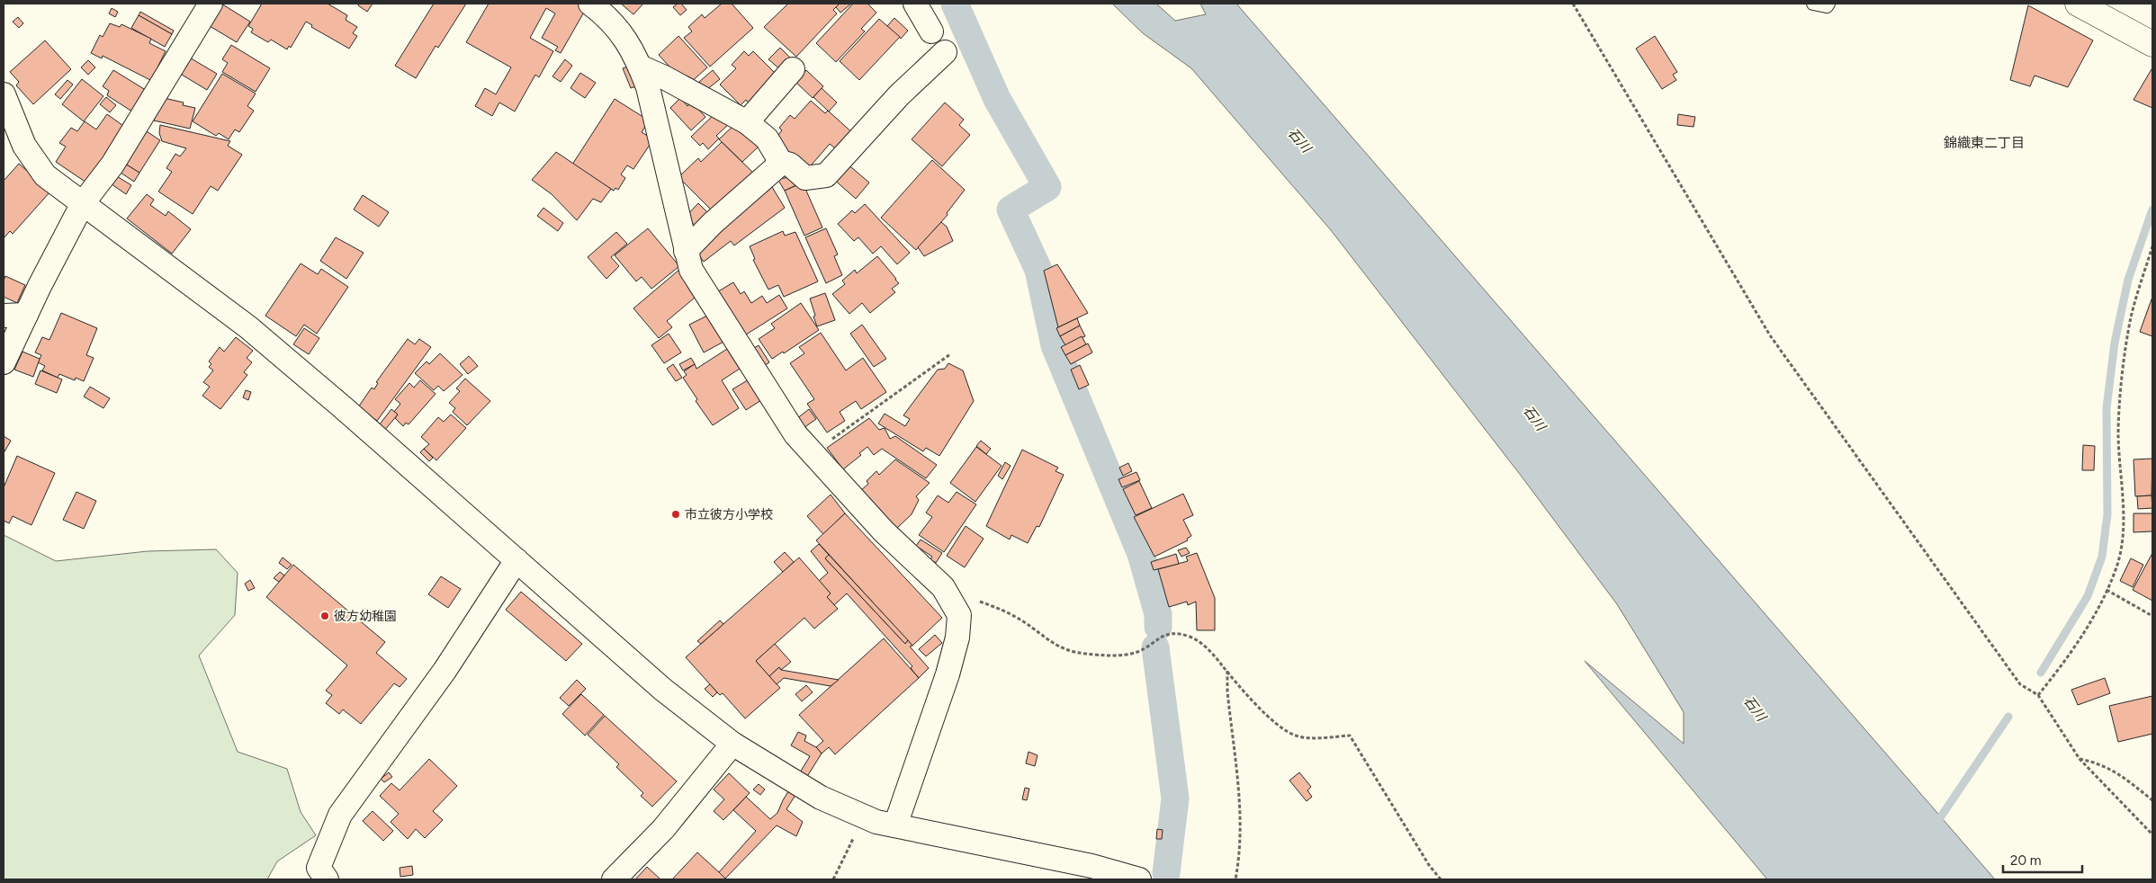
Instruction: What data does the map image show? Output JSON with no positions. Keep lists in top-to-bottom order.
{
  "districts": ["錦織東二丁目"],
  "water": ["石川"],
  "places": ["市立彼方小学校", "彼方幼稚園"],
  "scale_bar": "20 m"
}
